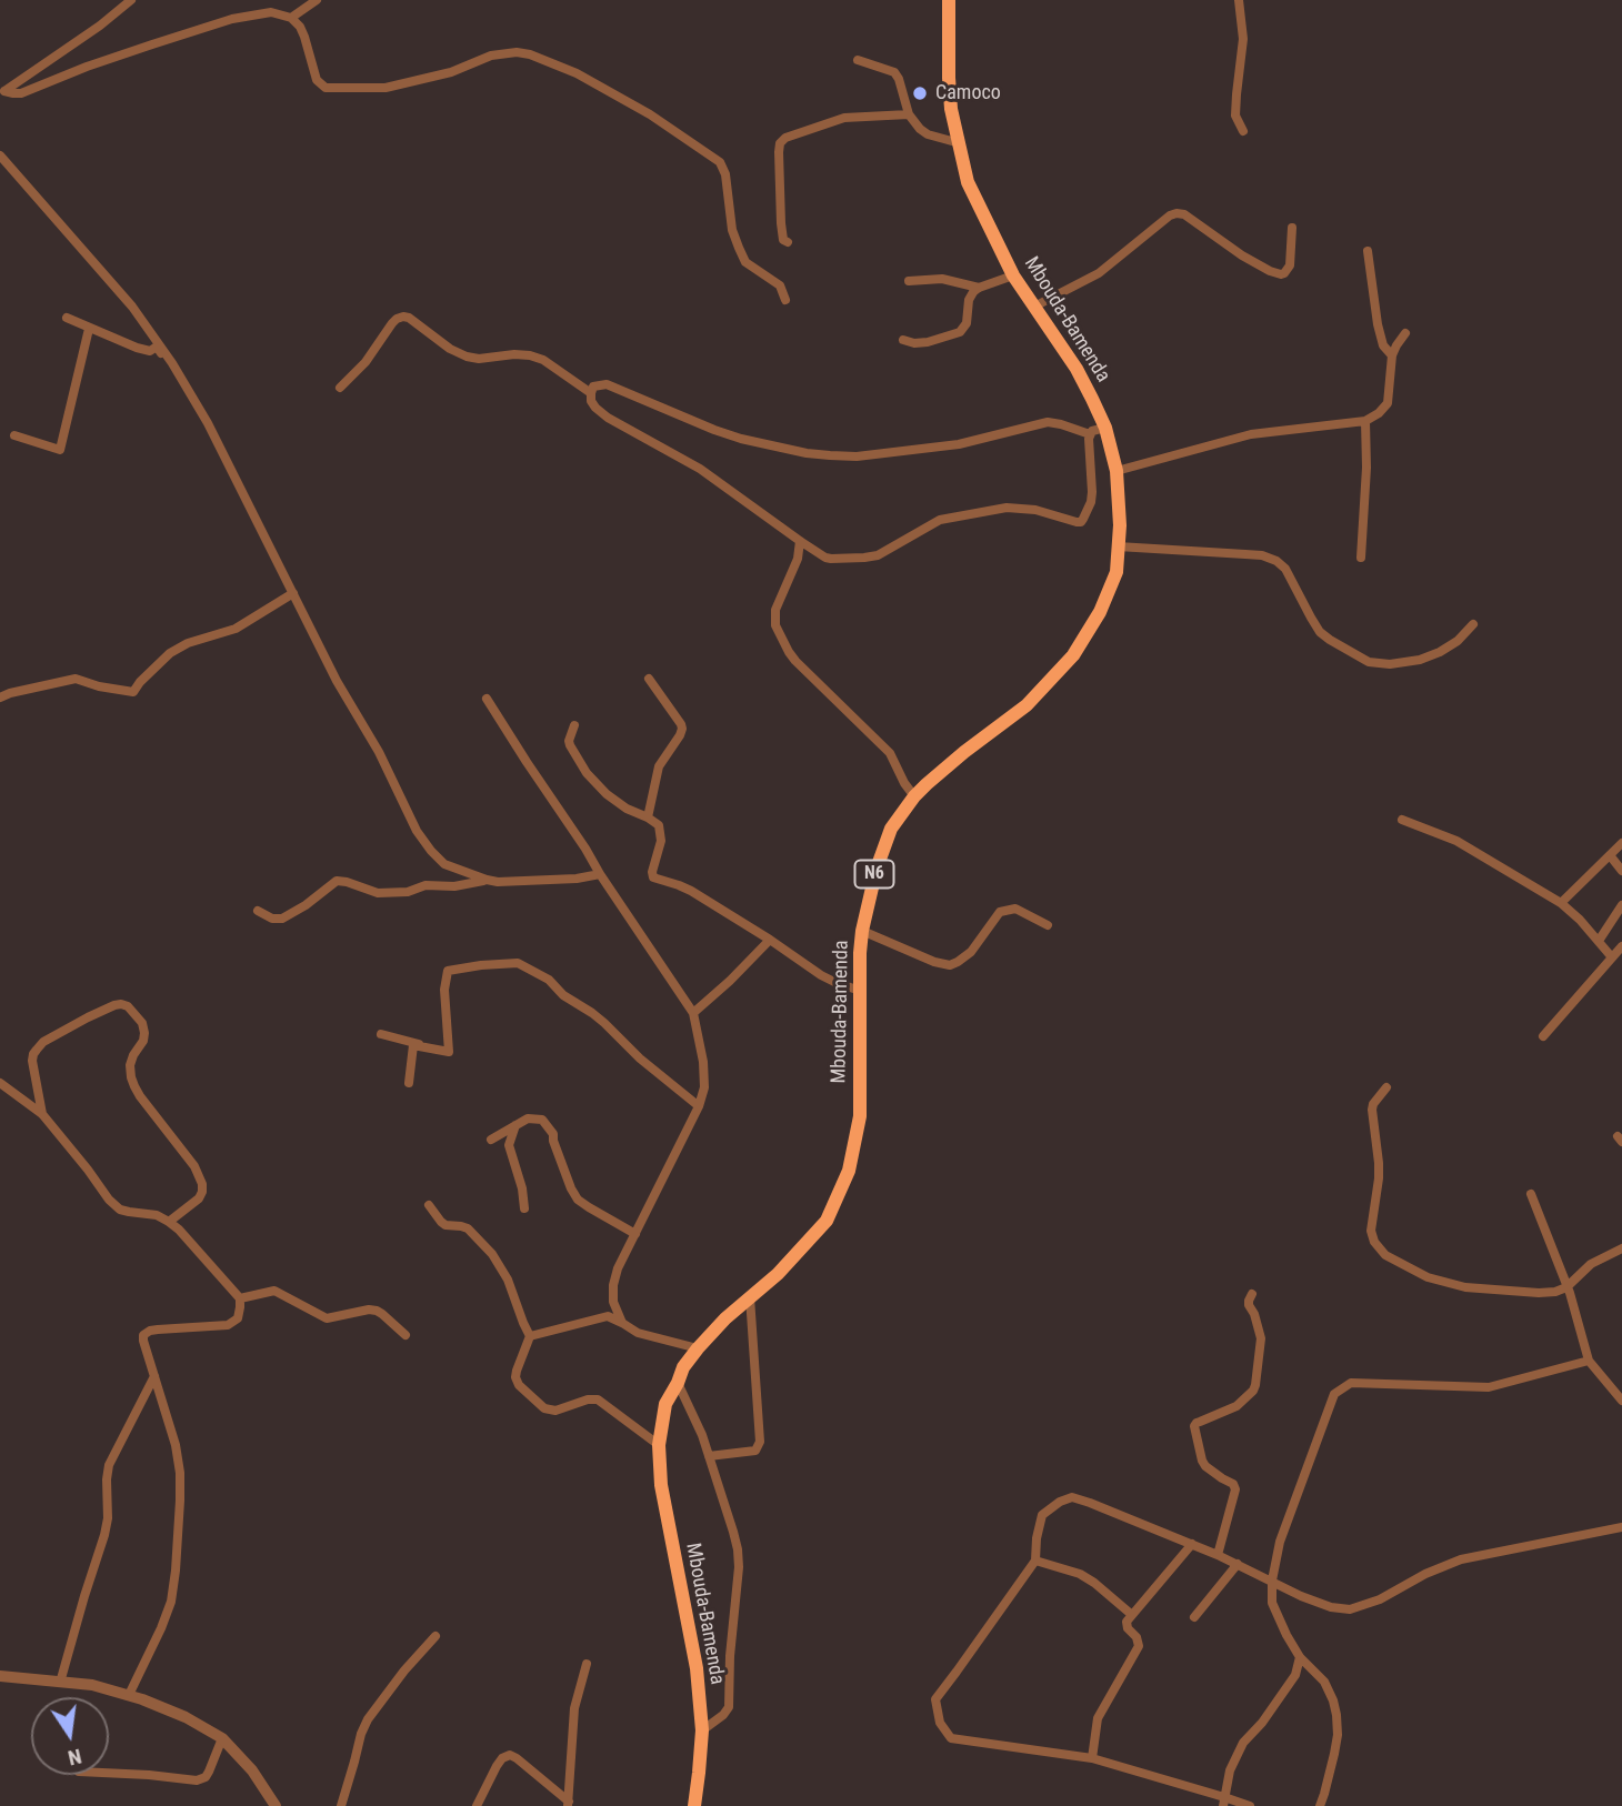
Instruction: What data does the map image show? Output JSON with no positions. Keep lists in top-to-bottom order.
{
  "streets": {
    "highway": ["Mbouda-Bamenda", "N6"]
  },
  "places": ["Camoco"],
  "north": "bottom"
}
